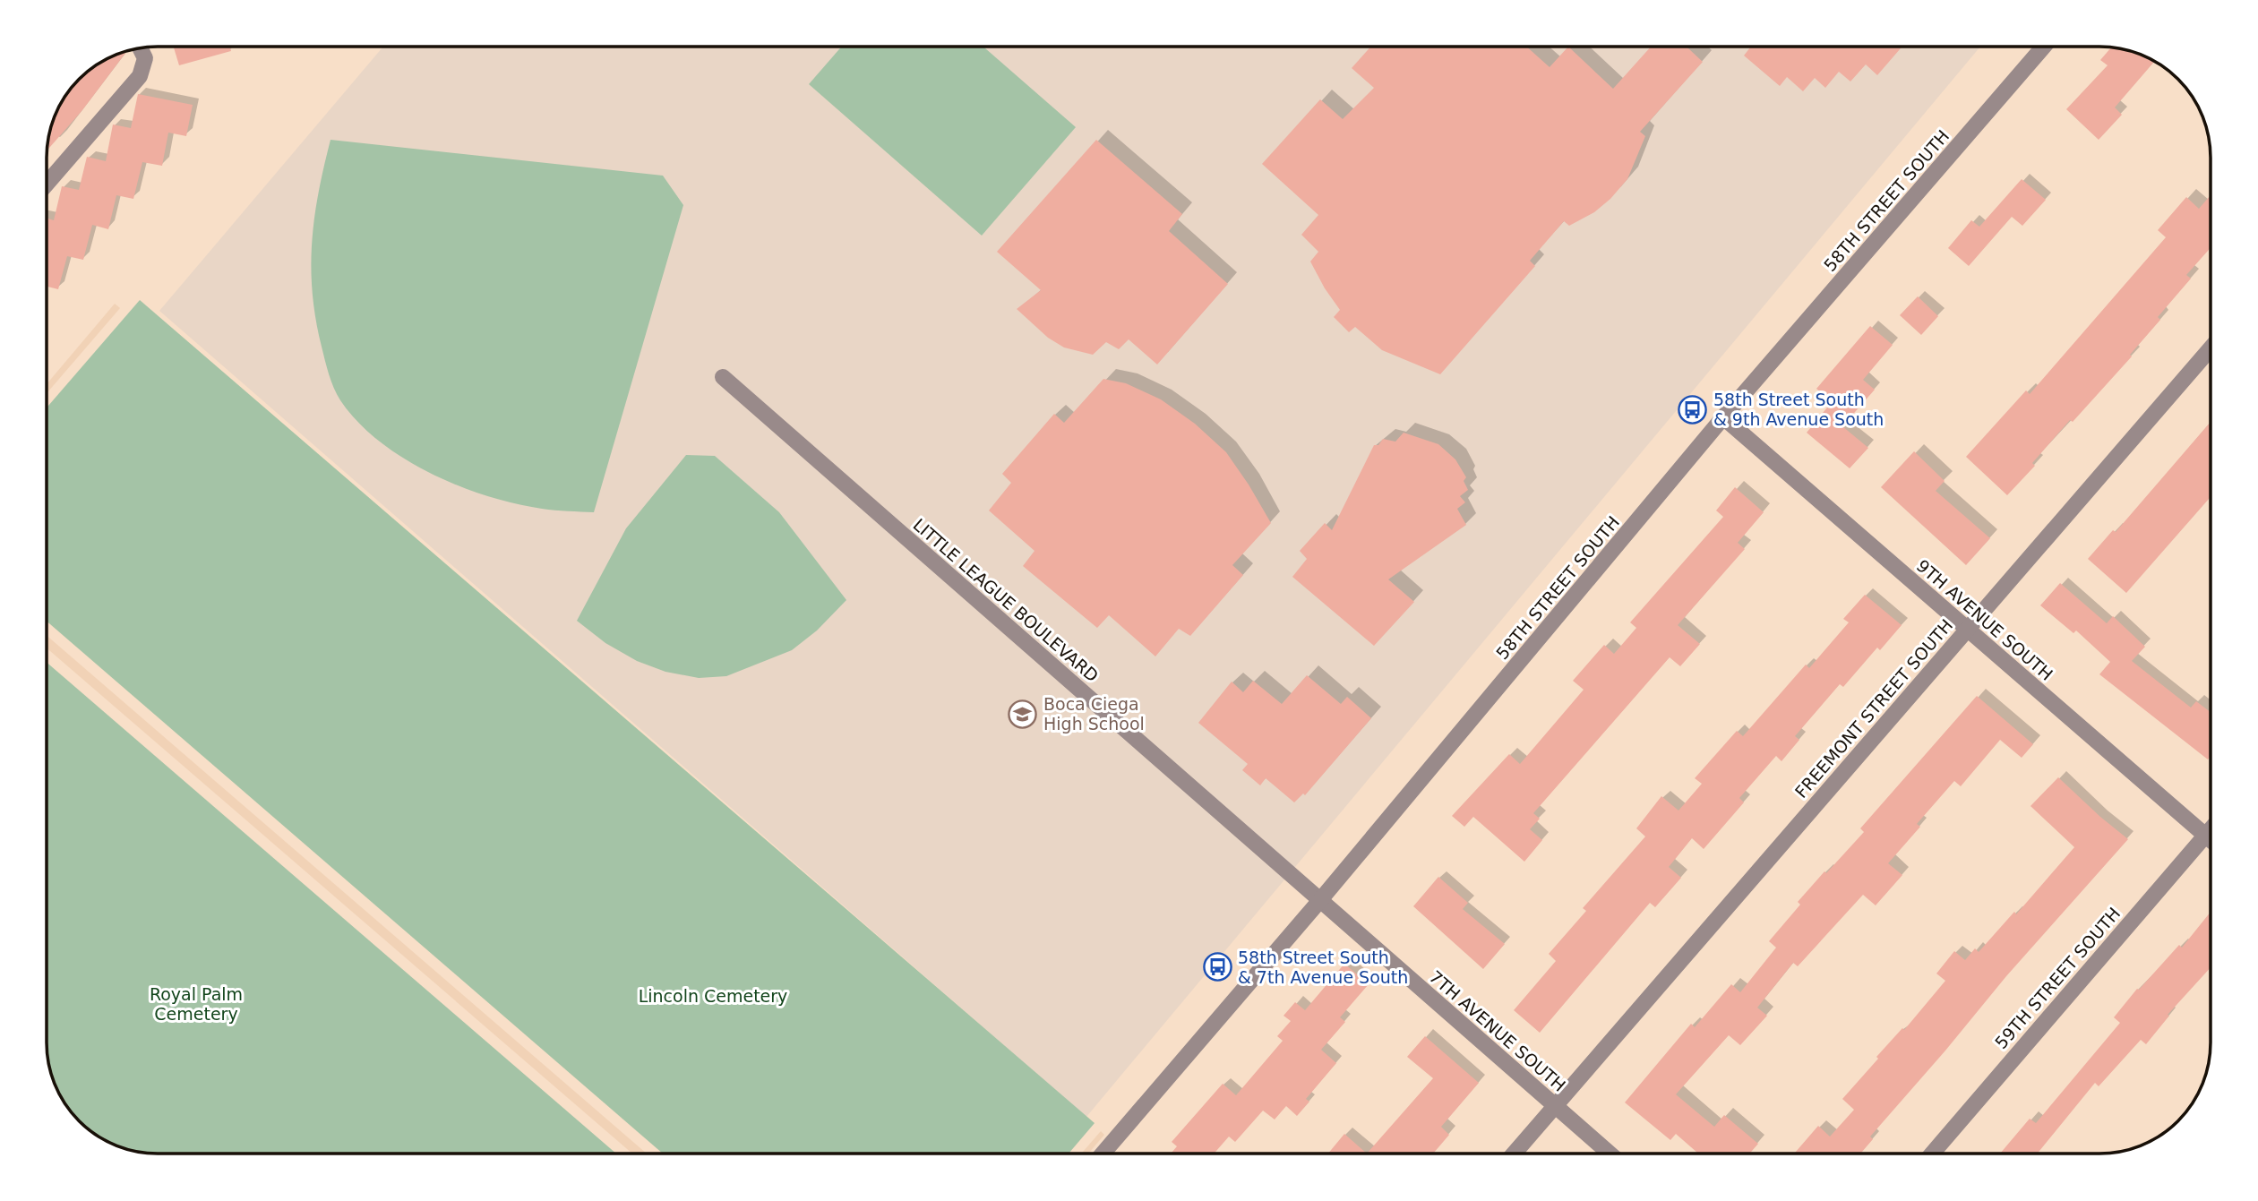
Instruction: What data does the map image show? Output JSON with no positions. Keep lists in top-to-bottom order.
{
  "streets": {
    "street": [
      "58TH STREET SOUTH",
      "LITTLE LEAGUE BOULEVARD",
      "9TH AVENUE SOUTH",
      "FREEMONT STREET SOUTH",
      "59TH STREET SOUTH",
      "7TH AVENUE SOUTH"
    ]
  },
  "crossings": [
    ["58TH STREET SOUTH", "LITTLE LEAGUE BOULEVARD"],
    ["58TH STREET SOUTH", "9TH AVENUE SOUTH"],
    ["58TH STREET SOUTH", "7TH AVENUE SOUTH"],
    ["LITTLE LEAGUE BOULEVARD", "7TH AVENUE SOUTH"],
    ["9TH AVENUE SOUTH", "FREEMONT STREET SOUTH"],
    ["9TH AVENUE SOUTH", "59TH STREET SOUTH"],
    ["FREEMONT STREET SOUTH", "7TH AVENUE SOUTH"]
  ],
  "parks": ["Royal Palm Cemetery", "Lincoln Cemetery"],
  "places": {
    "bus stop": ["58th Street South & 9th Avenue South", "58th Street South & 7th Avenue South"],
    "school or university": ["Boca Ciega High School"]
  }
}
